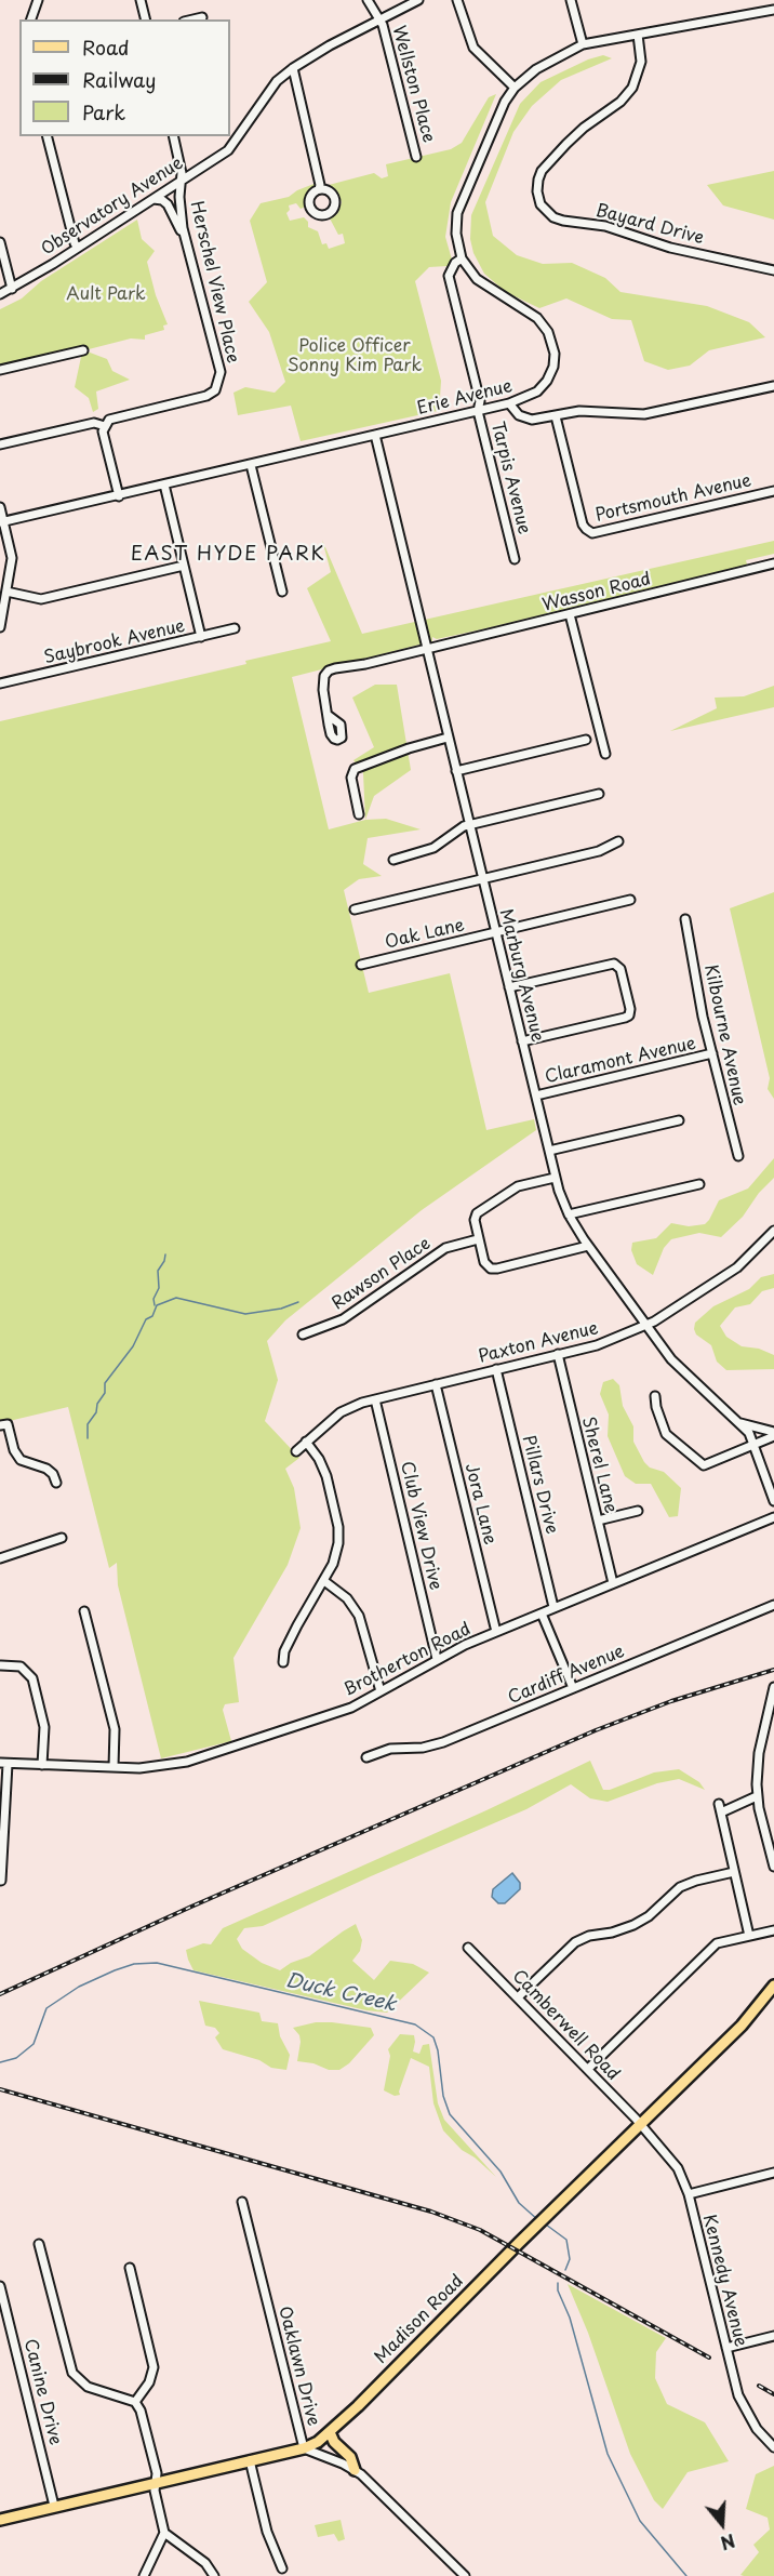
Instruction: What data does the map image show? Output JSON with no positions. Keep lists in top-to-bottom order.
{
  "streets": {
    "main road": ["Madison Road"],
    "street": [
      "Wellston Place",
      "Observatory Avenue",
      "Bayard Drive",
      "Herschel View Place",
      "Erie Avenue",
      "Tarpis Avenue",
      "Portsmouth Avenue",
      "Wasson Road",
      "Saybrook Avenue",
      "Oak Lane",
      "Marburg Avenue",
      "Kilbourne Avenue",
      "Claramont Avenue",
      "Rawson Place",
      "Paxton Avenue",
      "Sherel Lane",
      "Pillars Drive",
      "Jora Lane",
      "Club View Drive",
      "Brotherton Road",
      "Cardiff Avenue",
      "Camberwell Road",
      "Kennedy Avenue",
      "Oaklawn Drive",
      "Canine Drive"
    ]
  },
  "crossings": [
    ["Wellston Place", "Observatory Avenue"],
    ["Observatory Avenue", "Herschel View Place"],
    ["Erie Avenue", "Tarpis Avenue"],
    ["Erie Avenue", "Marburg Avenue"],
    ["Wasson Road", "Marburg Avenue"],
    ["Oak Lane", "Marburg Avenue"],
    ["Marburg Avenue", "Claramont Avenue"],
    ["Marburg Avenue", "Paxton Avenue"],
    ["Kilbourne Avenue", "Claramont Avenue"],
    ["Paxton Avenue", "Sherel Lane"],
    ["Paxton Avenue", "Pillars Drive"],
    ["Paxton Avenue", "Jora Lane"],
    ["Paxton Avenue", "Club View Drive"],
    ["Sherel Lane", "Brotherton Road"],
    ["Pillars Drive", "Brotherton Road"],
    ["Jora Lane", "Brotherton Road"],
    ["Club View Drive", "Brotherton Road"],
    ["Camberwell Road", "Kennedy Avenue"],
    ["Camberwell Road", "Madison Road"],
    ["Kennedy Avenue", "Madison Road"],
    ["Madison Road", "Oaklawn Drive"],
    ["Madison Road", "Canine Drive"]
  ],
  "districts": ["EAST HYDE PARK"],
  "water": ["Duck Creek"],
  "parks": ["Ault Park", "Police Officer Sonny Kim Park"],
  "legend": ["Road", "Railway", "Park"],
  "north": "bottom"
}
